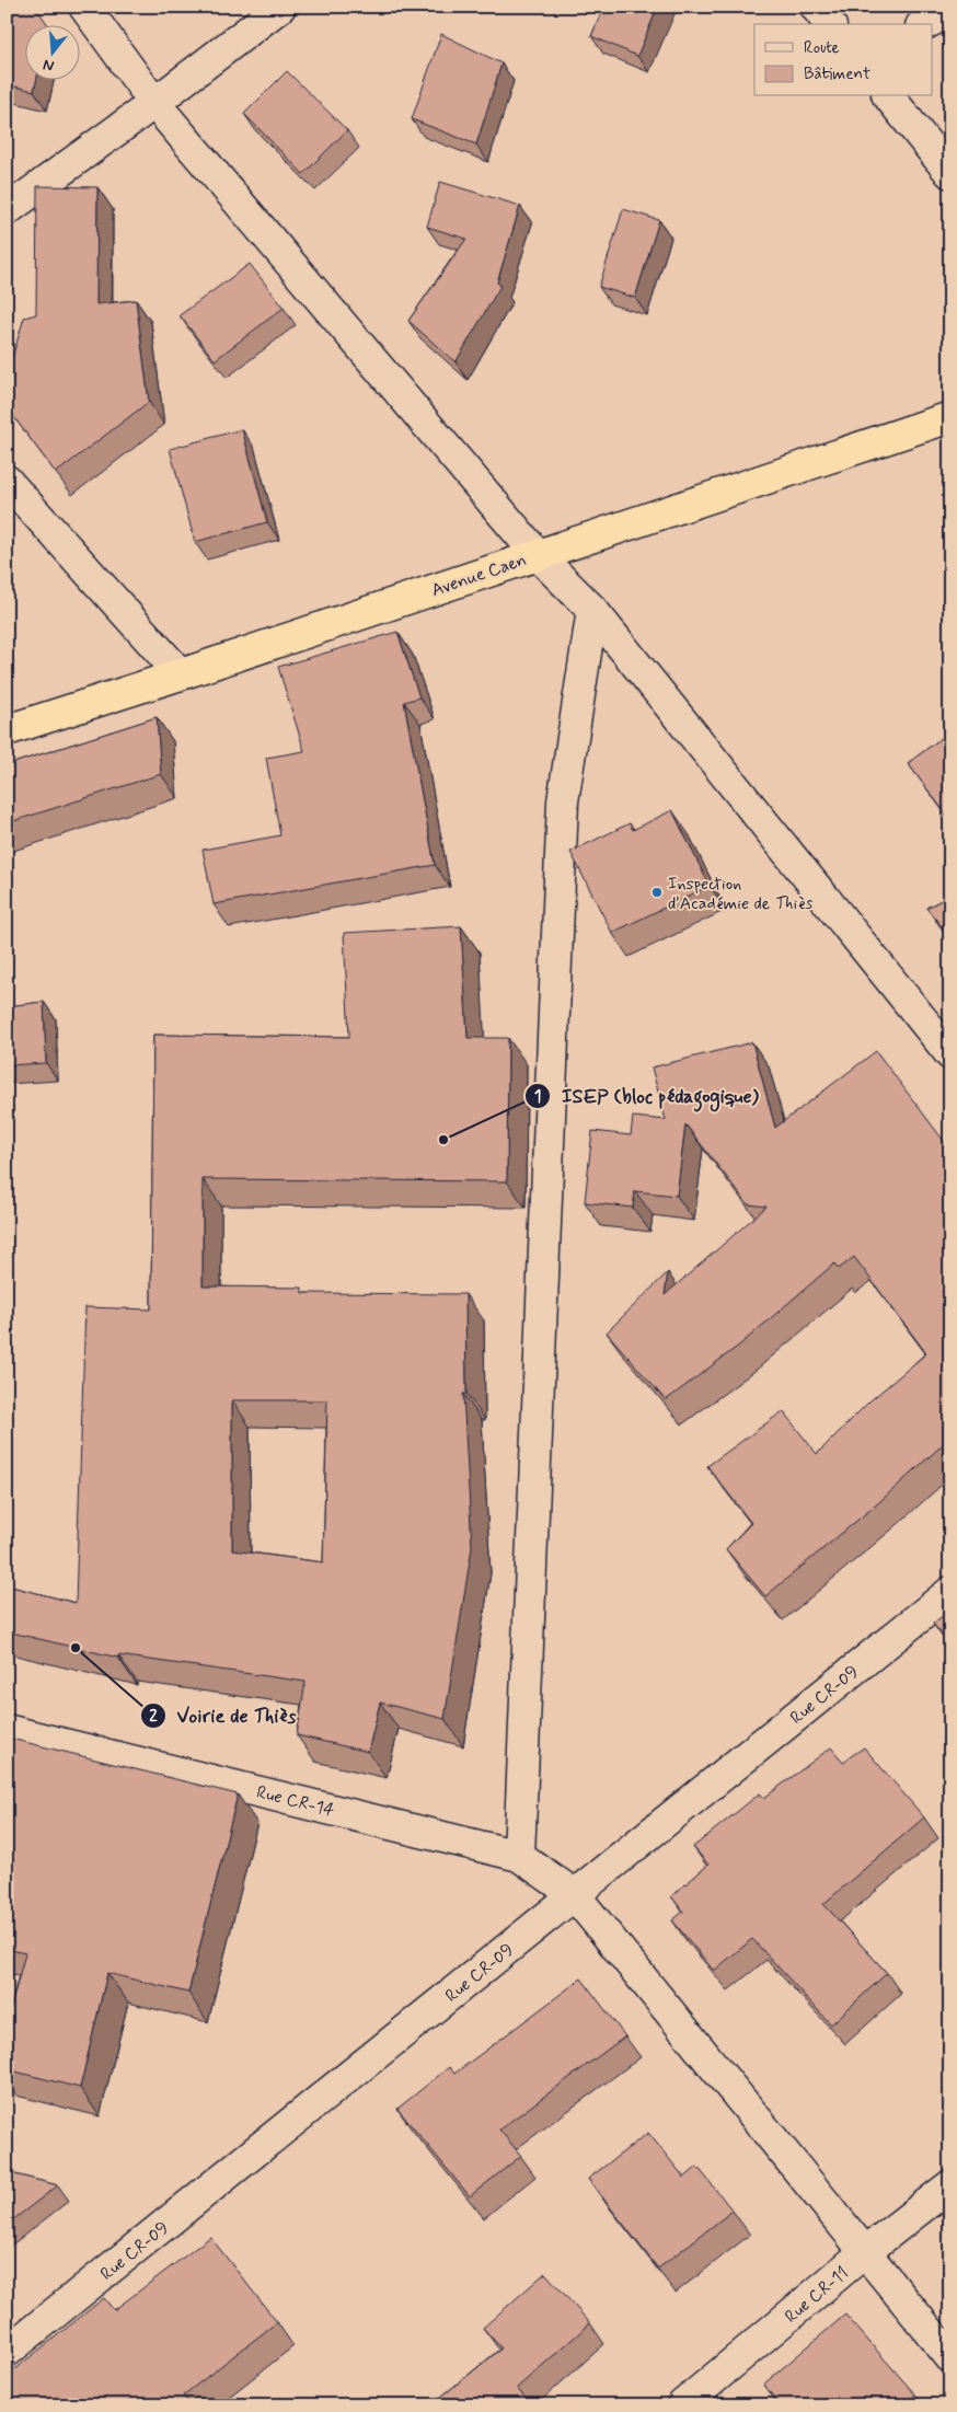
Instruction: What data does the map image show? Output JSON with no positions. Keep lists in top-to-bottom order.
{
  "streets": {
    "highway": ["Avenue Caen"],
    "street": ["Rue CR-09", "Rue CR-14", "Rue CR-11"]
  },
  "crossings": [
    ["Rue CR-09", "Rue CR-14"],
    ["Rue CR-14", "Rue CR-11"]
  ],
  "places": ["Inspection d'Académie de Thiès", "ISEP (bloc pédagogique)", "Voirie de Thiès"],
  "legend": ["Route", "Bâtiment"],
  "north": "bottom"
}
